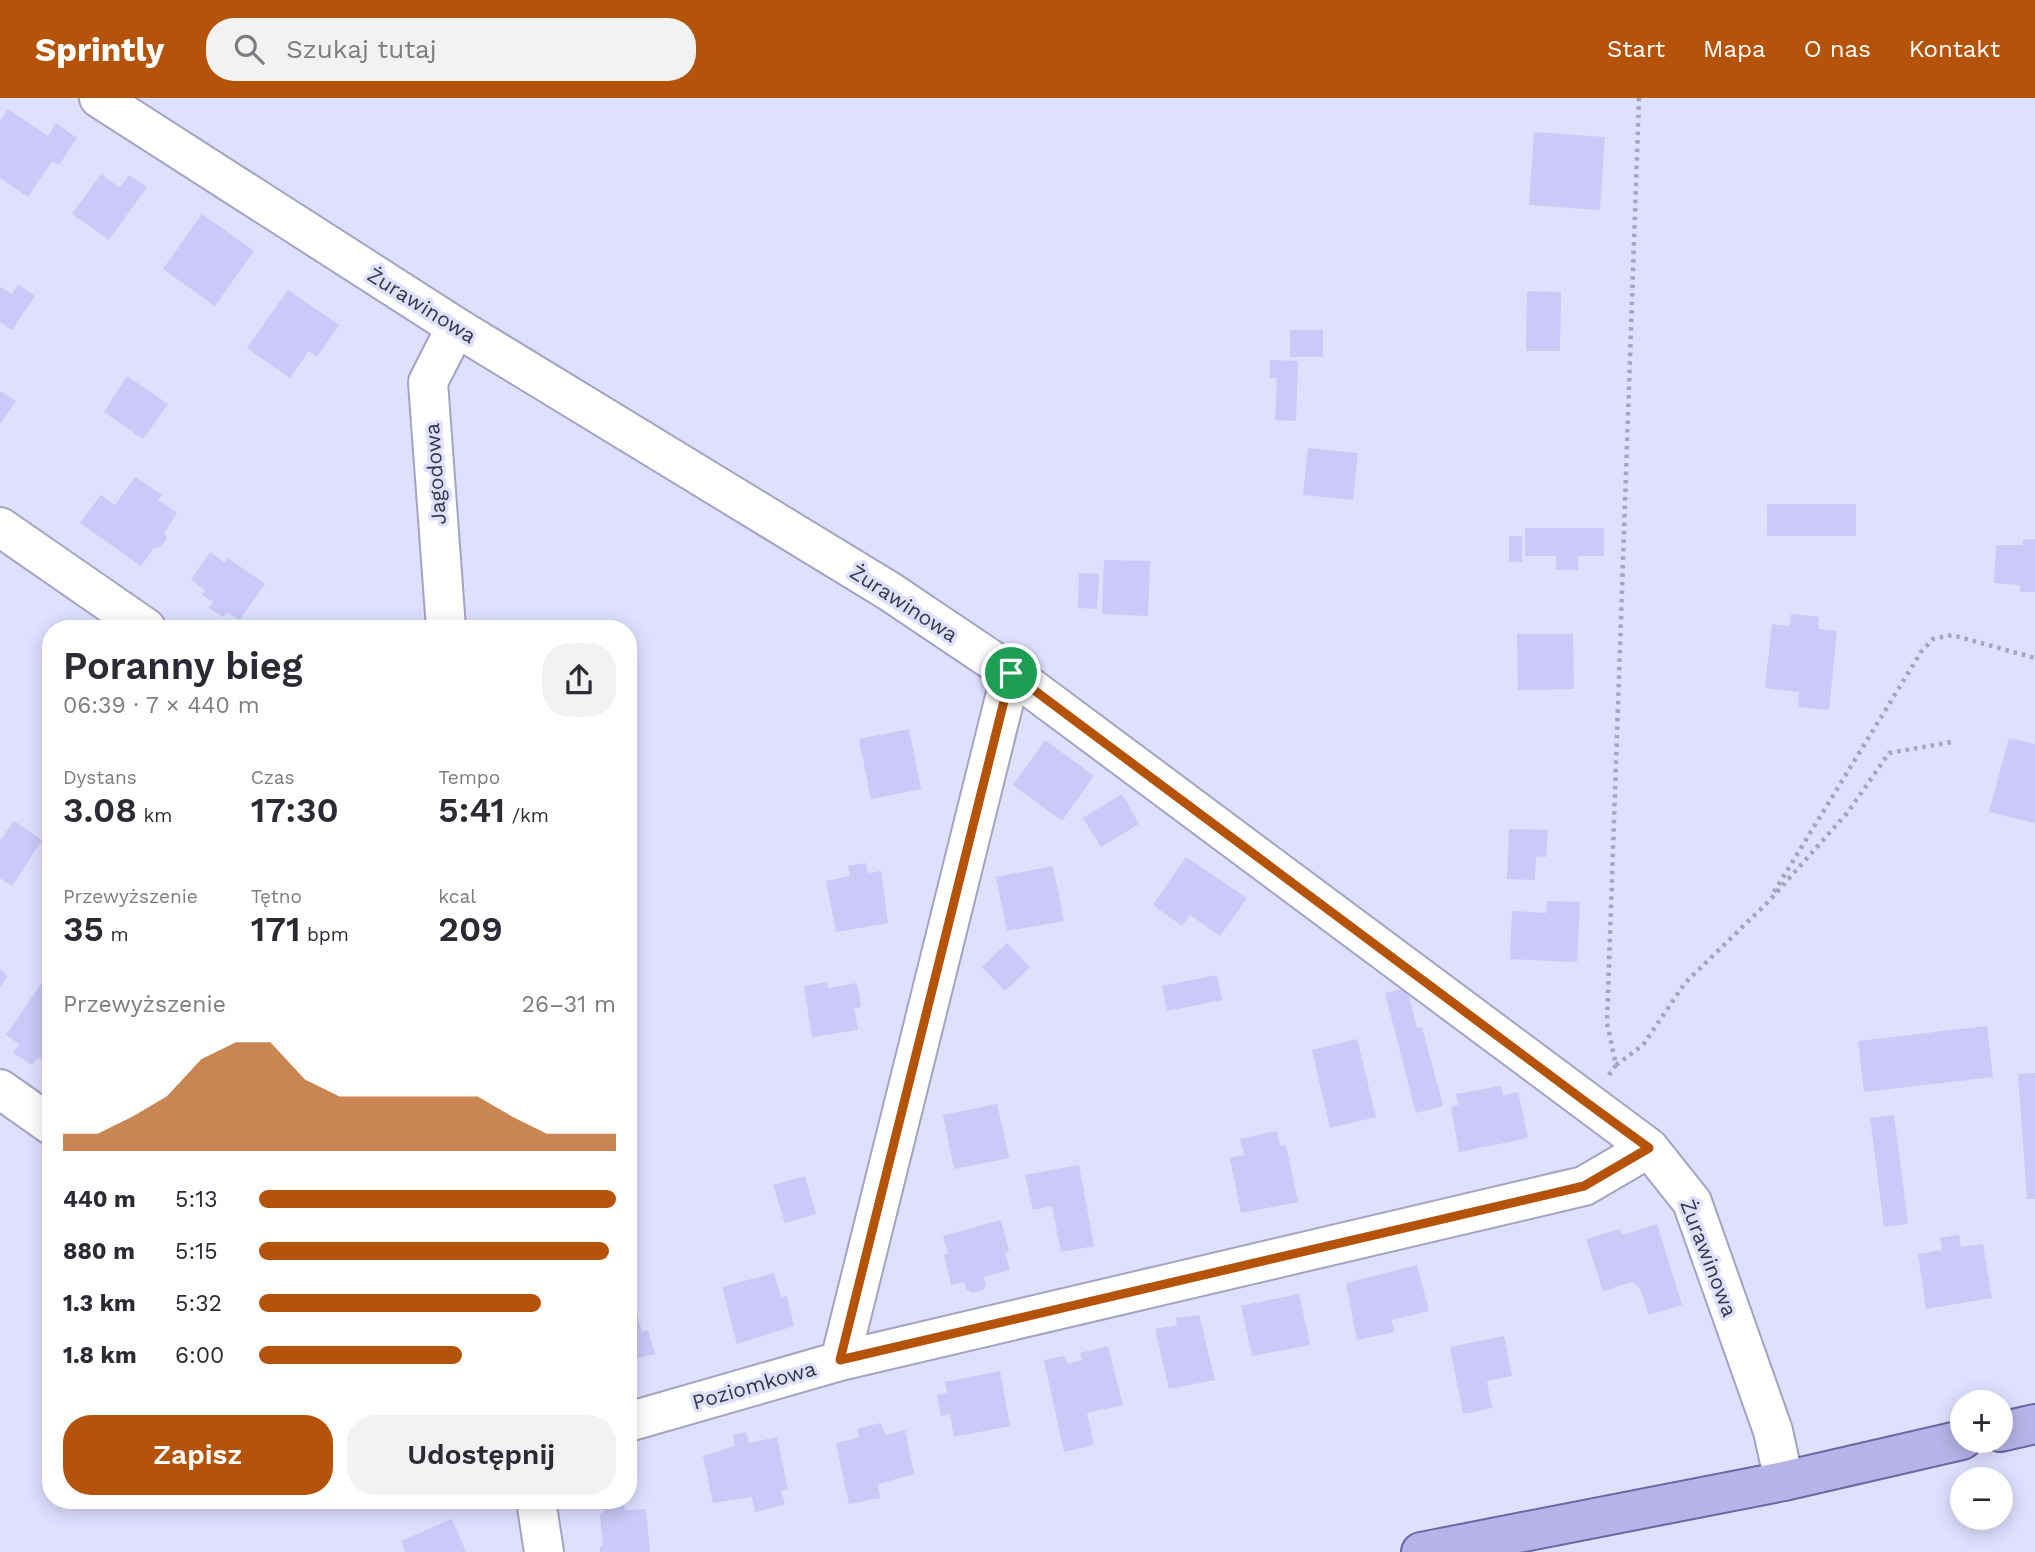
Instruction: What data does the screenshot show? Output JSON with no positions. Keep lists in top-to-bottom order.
{
  "streets": {
    "street": ["Żurawinowa", "Jagodowa", "Poziomkowa"]
  },
  "crossings": [
    ["Żurawinowa", "Jagodowa"],
    ["Żurawinowa", "Poziomkowa"]
  ],
  "page": {
    "header": "Sprintly",
    "search": "Szukaj tutaj",
    "nav": [
      "Start",
      "Mapa",
      "O nas",
      "Kontakt"
    ],
    "heading": ["Poranny bieg", "06:39 · 7 × 440 m"],
    "stats": [
      ["Dystans", "3.08 km"],
      ["Czas", "17:30"],
      ["Tempo", "5:41 /km"],
      ["Przewyższenie", "35 m"],
      ["Tętno", "171 bpm"],
      ["kcal", "209"]
    ],
    "chart": ["Przewyższenie", "26–31 m"],
    "list": [
      {
        "name": "440 m",
        "note": "5:13"
      },
      {
        "name": "880 m",
        "note": "5:15"
      },
      {
        "name": "1.3 km",
        "note": "5:32"
      },
      {
        "name": "1.8 km",
        "note": "6:00"
      }
    ],
    "map_buttons": ["+", "−"],
    "buttons": ["Zapisz", "Udostępnij"]
  }
}
